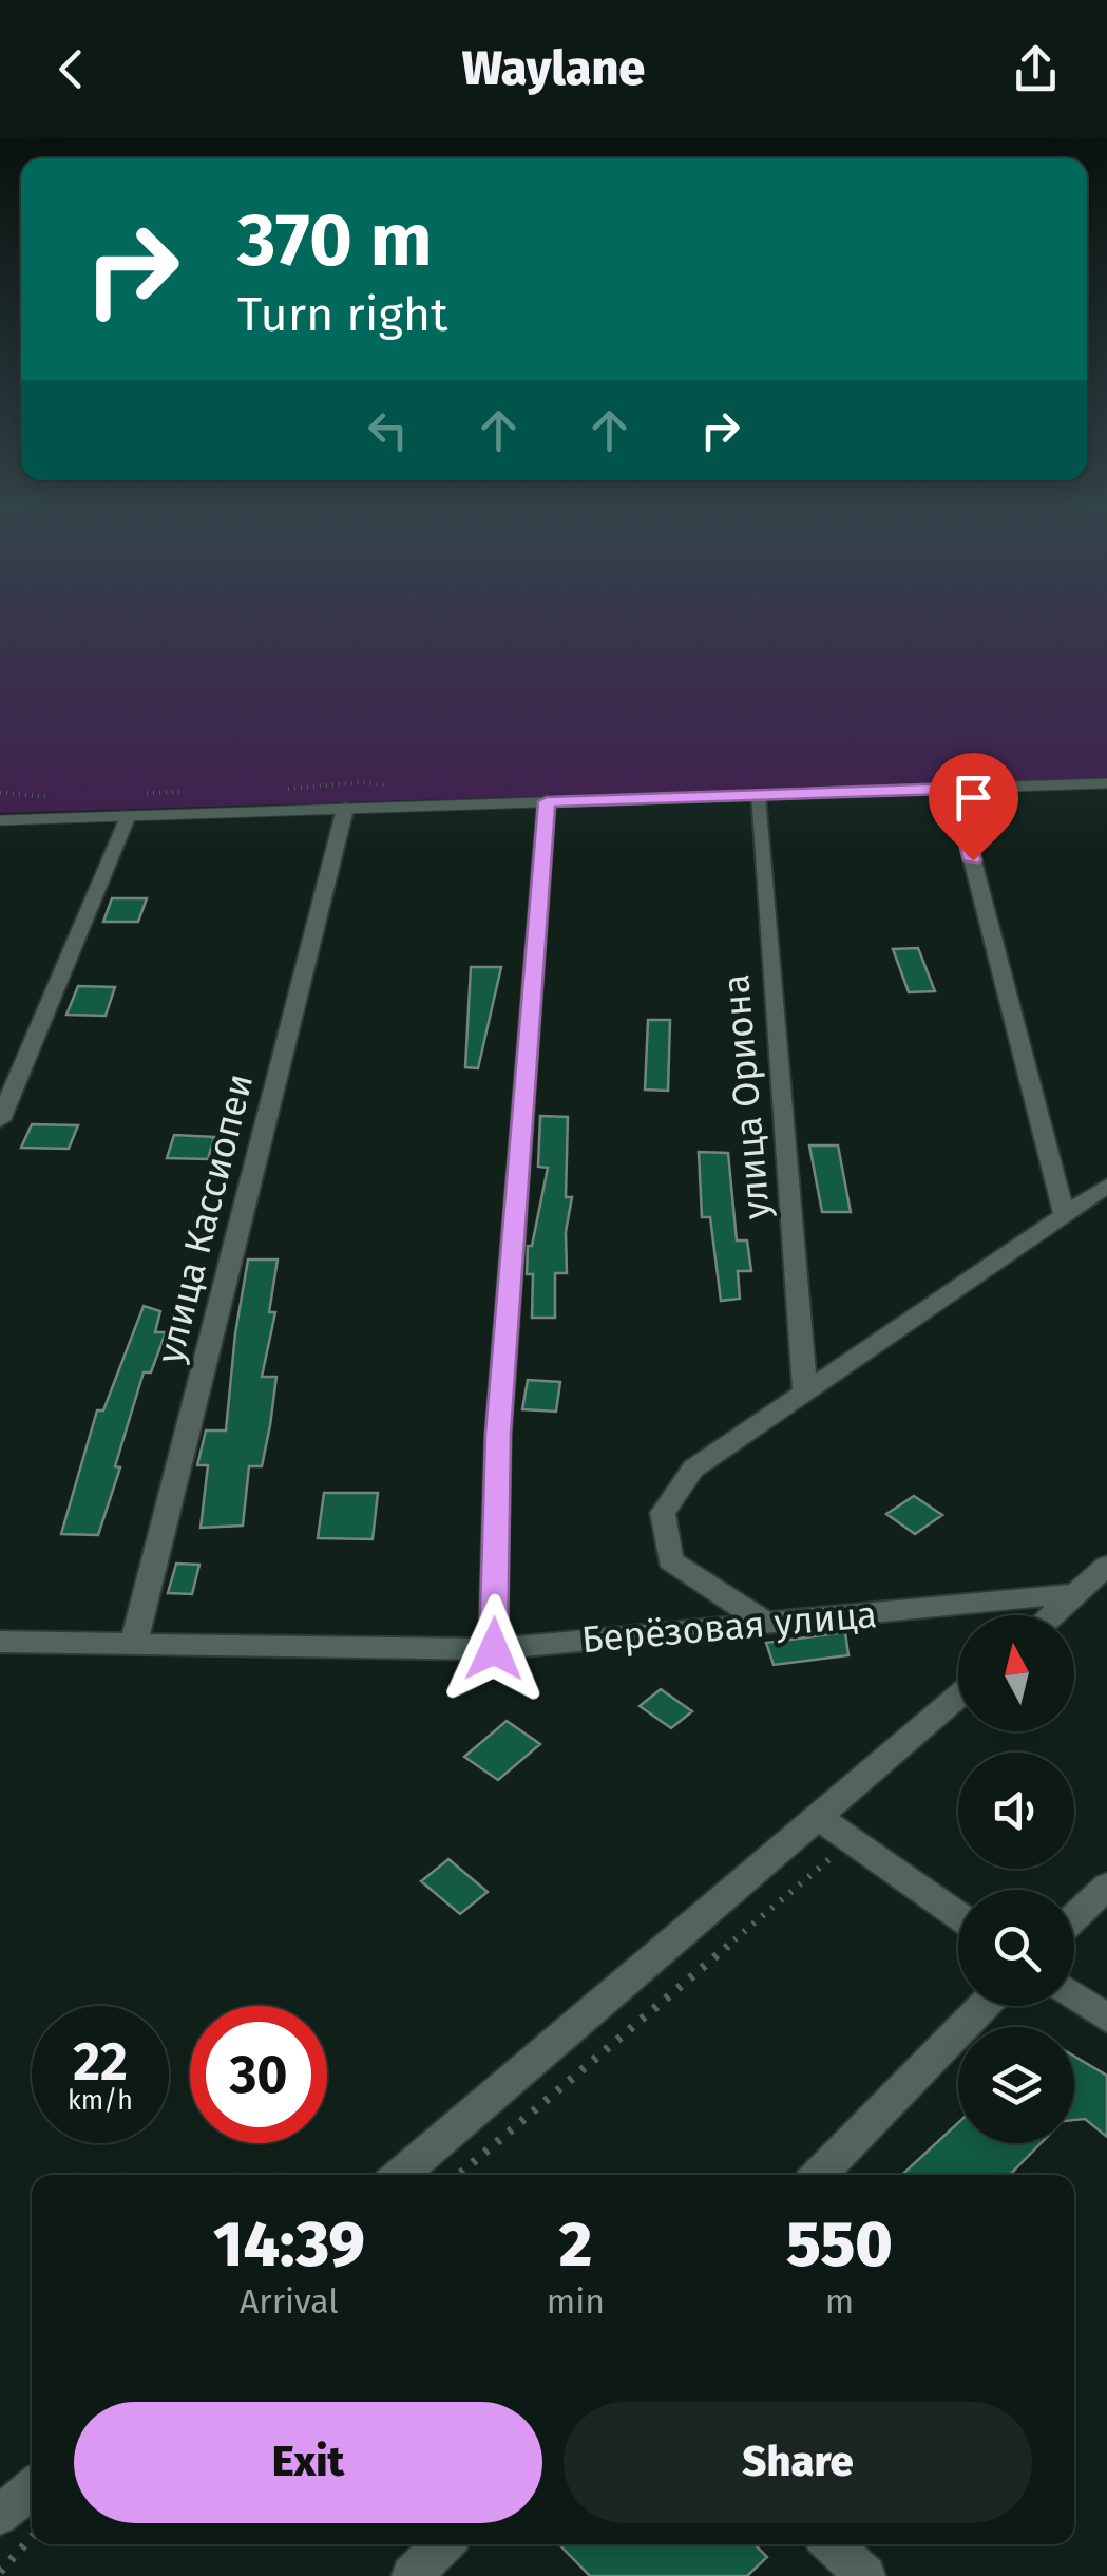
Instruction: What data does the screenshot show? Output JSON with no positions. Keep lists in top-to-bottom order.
{
  "streets": {
    "street": ["улица Ориона", "улица Кассиопеи", "Берёзовая улица"]
  },
  "crossings": [
    ["улица Кассиопеи", "Берёзовая улица"]
  ],
  "north": "top",
  "page": {
    "header": "Waylane",
    "turn": ["370 m", "Turn right"],
    "speed": "22 km/h",
    "limit": "30",
    "eta": [
      "14:39",
      "Arrival",
      "2",
      "min",
      "550",
      "m"
    ],
    "buttons": ["Exit", "Share"]
  }
}
